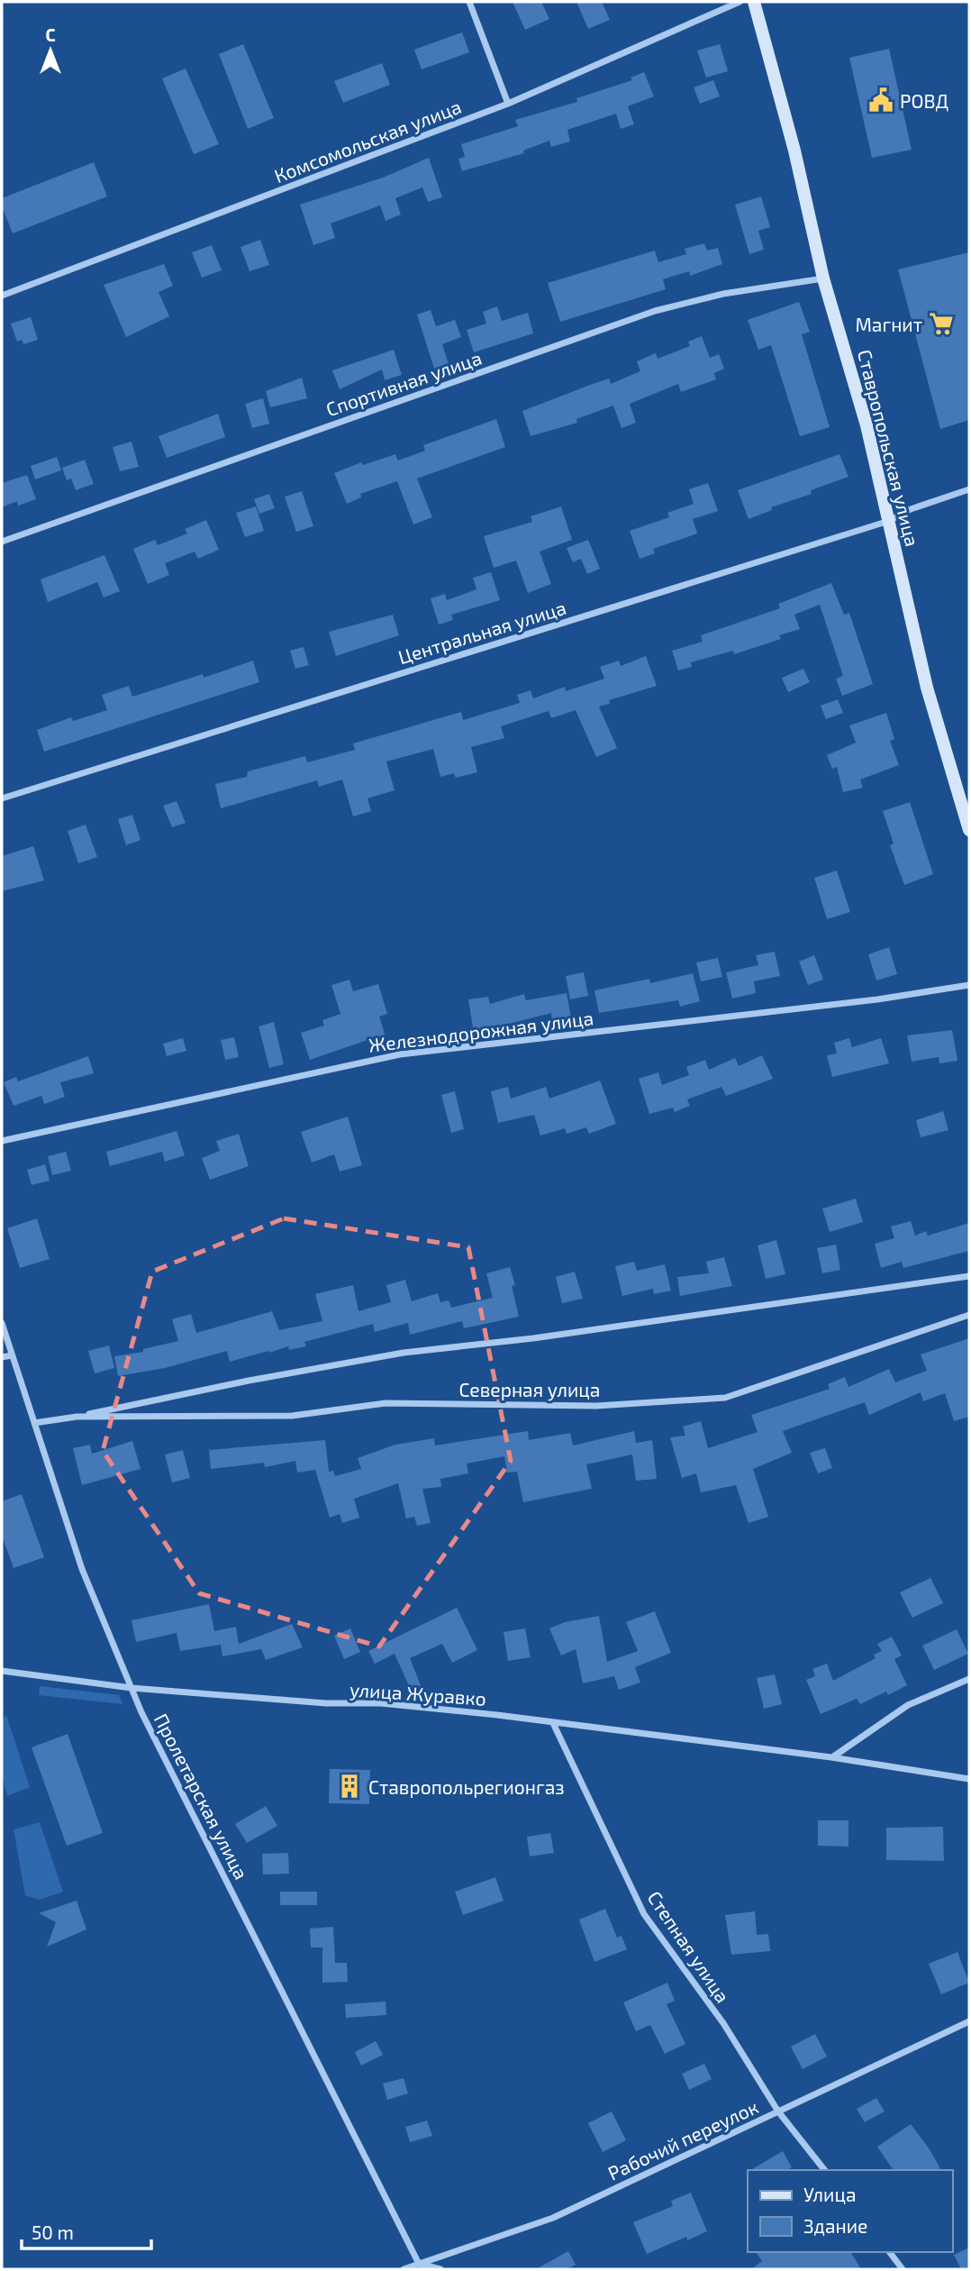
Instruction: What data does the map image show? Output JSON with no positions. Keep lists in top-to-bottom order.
{
  "streets": {
    "street": [
      "Комсомольская улица",
      "Спортивная улица",
      "Ставропольская улица",
      "Центральная улица",
      "Железнодорожная улица",
      "Северная улица",
      "улица Журавко",
      "Пролетарская улица",
      "Степная улица",
      "Рабочий переулок"
    ]
  },
  "crossings": [
    ["Спортивная улица", "Ставропольская улица"],
    ["Ставропольская улица", "Центральная улица"],
    ["Северная улица", "Пролетарская улица"],
    ["улица Журавко", "Пролетарская улица"],
    ["улица Журавко", "Степная улица"],
    ["Пролетарская улица", "Рабочий переулок"],
    ["Степная улица", "Рабочий переулок"]
  ],
  "places": {
    "public building": ["РОВД"],
    "supermarket": ["Магнит"],
    "building": ["Ставропольрегионгаз"]
  },
  "legend": ["Улица", "Здание"],
  "scale_bar": "50 m",
  "north": "top"
}
